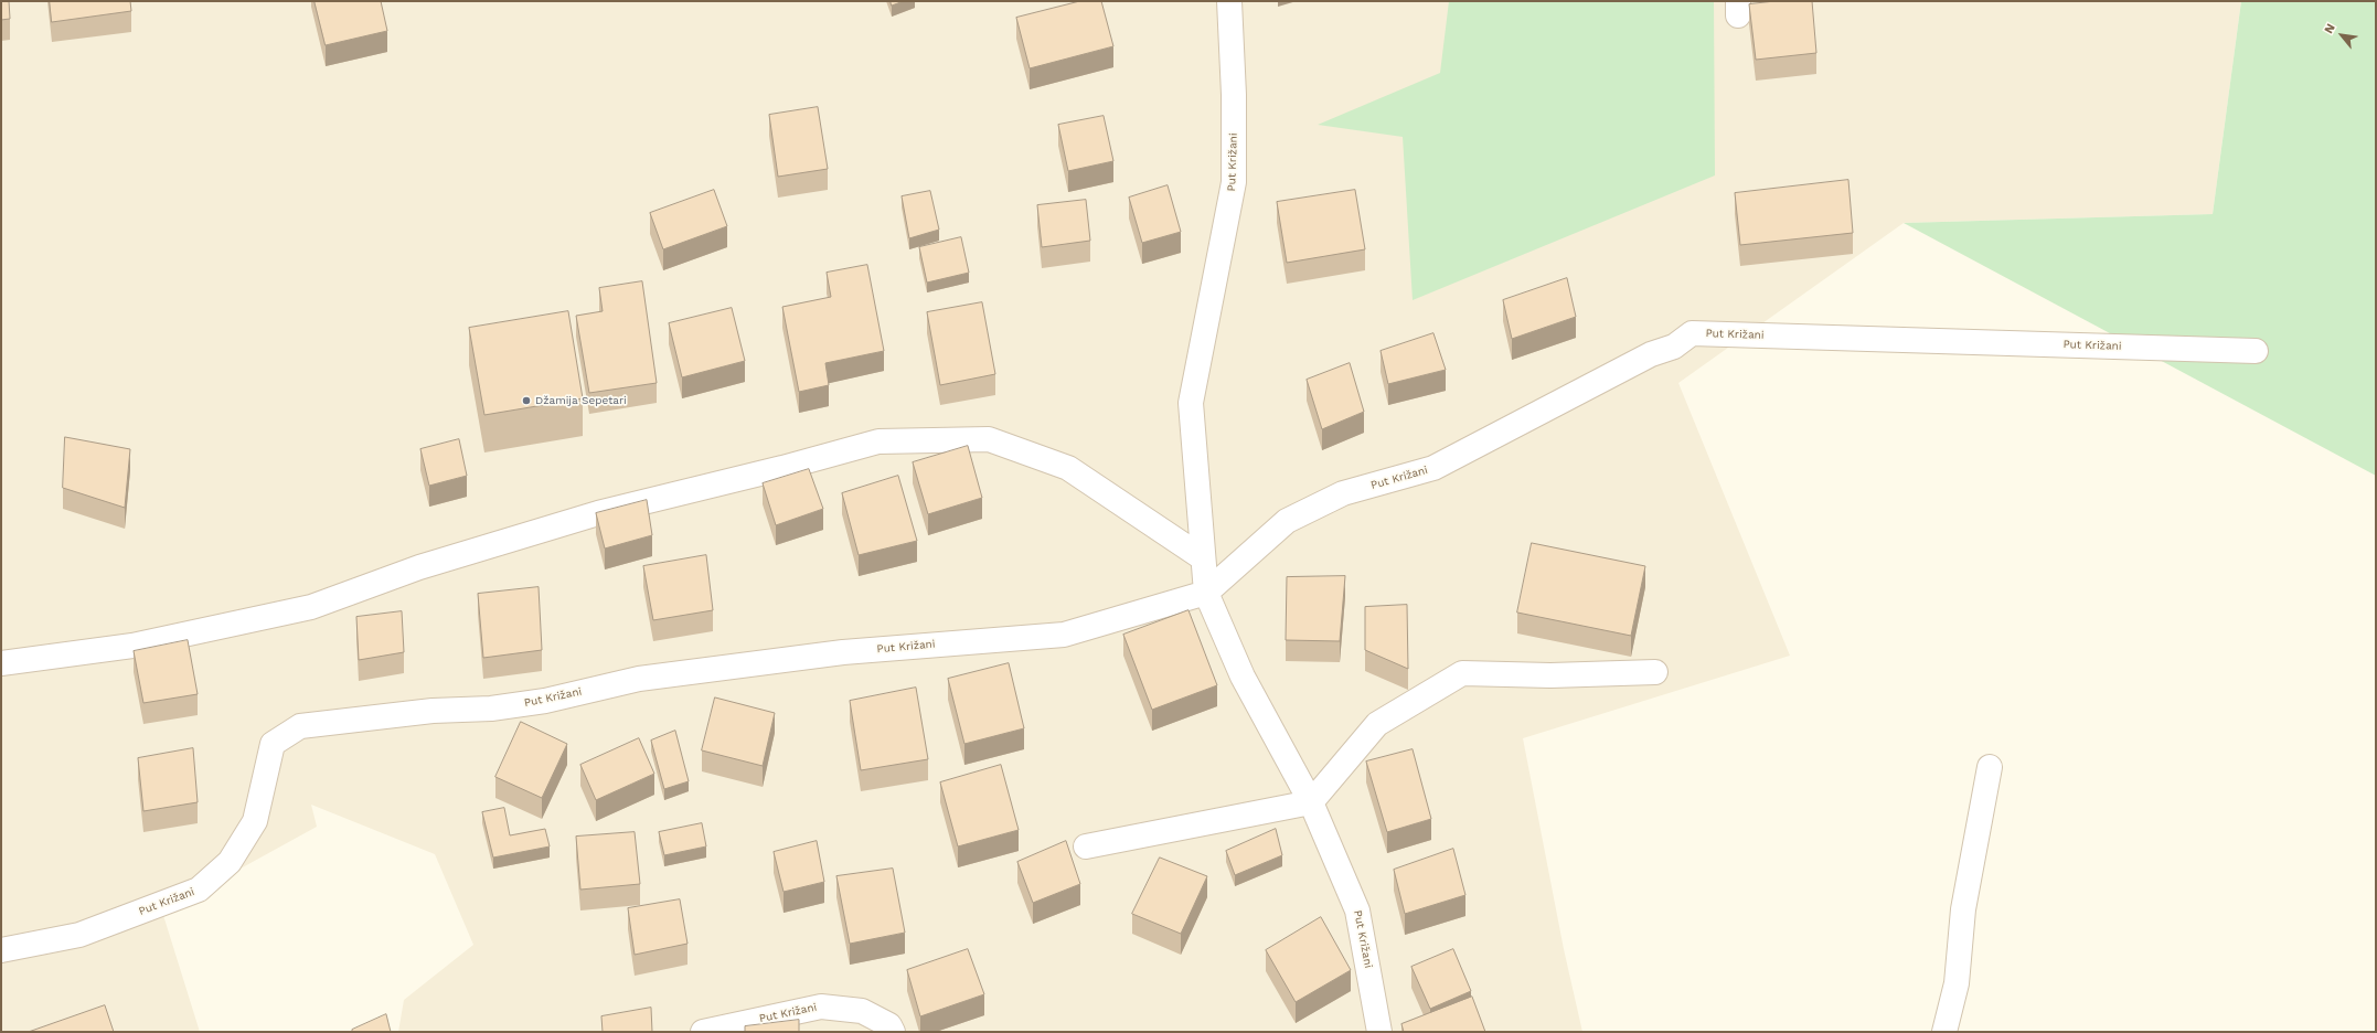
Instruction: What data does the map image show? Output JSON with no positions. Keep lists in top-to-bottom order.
{
  "streets": {
    "street": ["Put Križani"]
  },
  "places": ["Džamija Sepetari"],
  "north": "top left"
}
